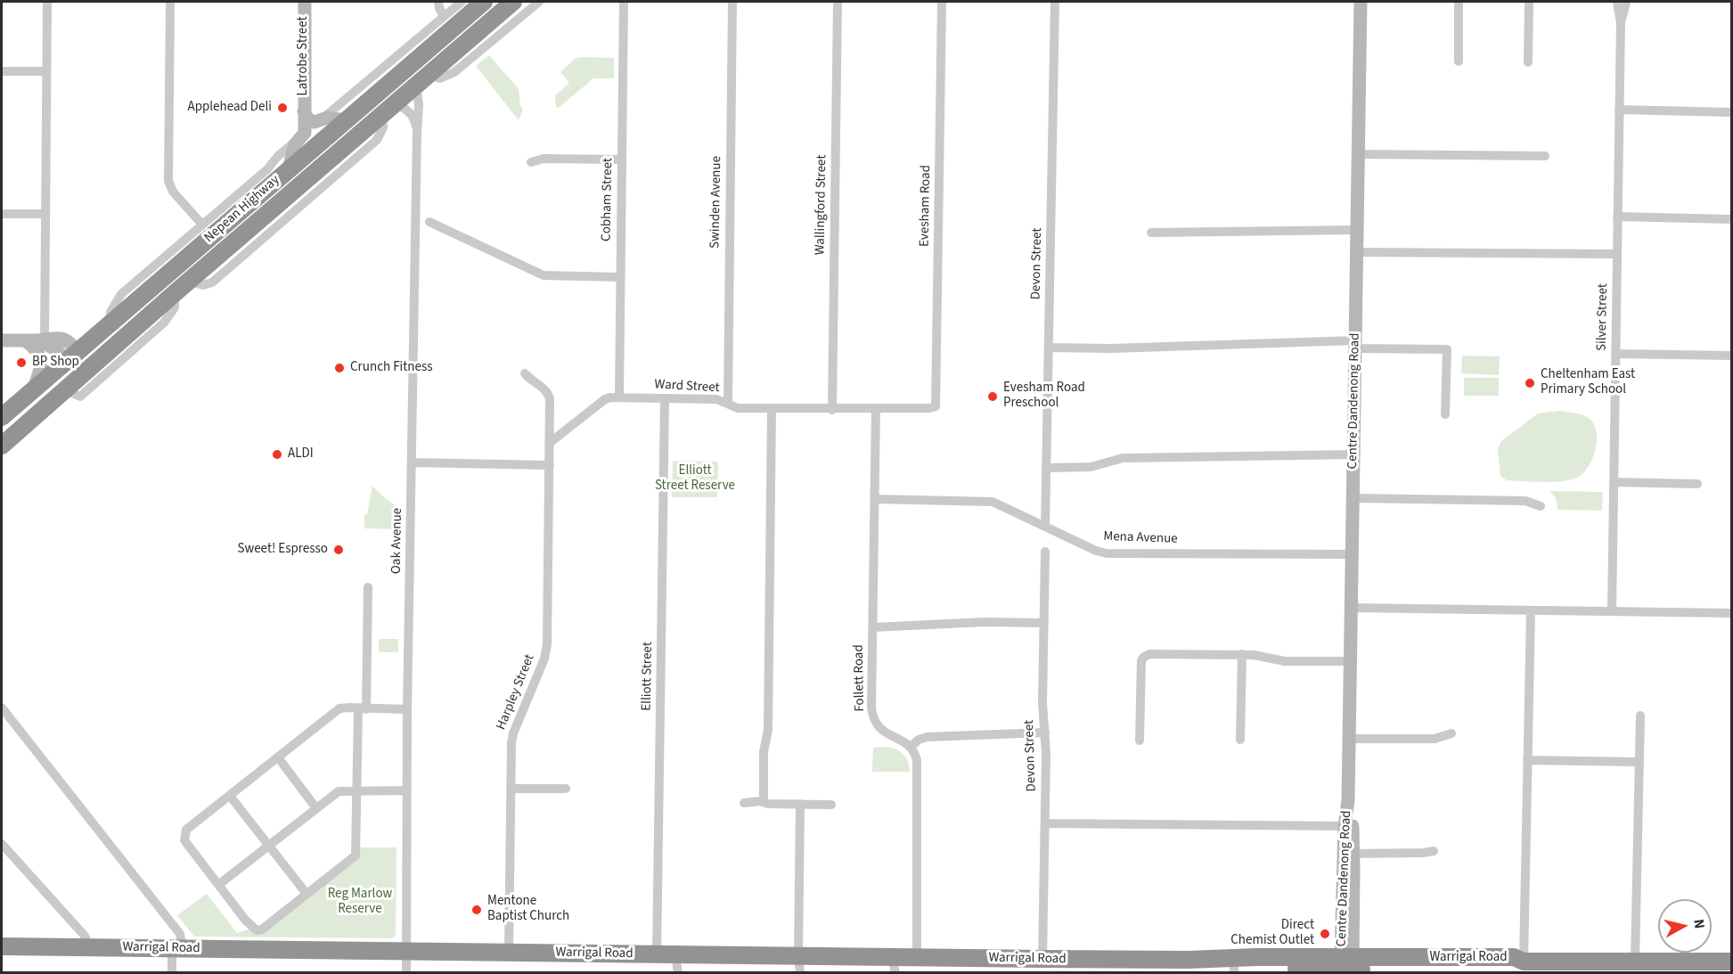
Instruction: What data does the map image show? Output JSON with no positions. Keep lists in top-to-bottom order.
{
  "streets": {
    "highway": ["Nepean Highway", "Warrigal Road"],
    "main road": ["Latrobe Street", "Centre Dandenong Road"],
    "street": [
      "Cobham Street",
      "Swinden Avenue",
      "Wallingford Street",
      "Evesham Road",
      "Devon Street",
      "Silver Street",
      "Ward Street",
      "Mena Avenue",
      "Oak Avenue",
      "Elliott Street",
      "Follett Road",
      "Harpley Street"
    ]
  },
  "crossings": [
    ["Latrobe Street", "Nepean Highway"],
    ["Cobham Street", "Ward Street"],
    ["Swinden Avenue", "Ward Street"],
    ["Wallingford Street", "Ward Street"],
    ["Evesham Road", "Ward Street"],
    ["Nepean Highway", "Oak Avenue"],
    ["Devon Street", "Mena Avenue"],
    ["Devon Street", "Warrigal Road"],
    ["Ward Street", "Elliott Street"],
    ["Ward Street", "Follett Road"],
    ["Ward Street", "Harpley Street"],
    ["Centre Dandenong Road", "Mena Avenue"],
    ["Centre Dandenong Road", "Warrigal Road"],
    ["Mena Avenue", "Follett Road"],
    ["Oak Avenue", "Warrigal Road"],
    ["Elliott Street", "Warrigal Road"],
    ["Harpley Street", "Warrigal Road"]
  ],
  "parks": ["Elliott Street Reserve", "Reg Marlow Reserve"],
  "places": [
    "Applehead Deli",
    "BP Shop",
    "Crunch Fitness",
    "Cheltenham East Primary School",
    "Evesham Road Preschool",
    "ALDI",
    "Sweet! Espresso",
    "Mentone Baptist Church",
    "Direct Chemist Outlet"
  ],
  "north": "right"
}
